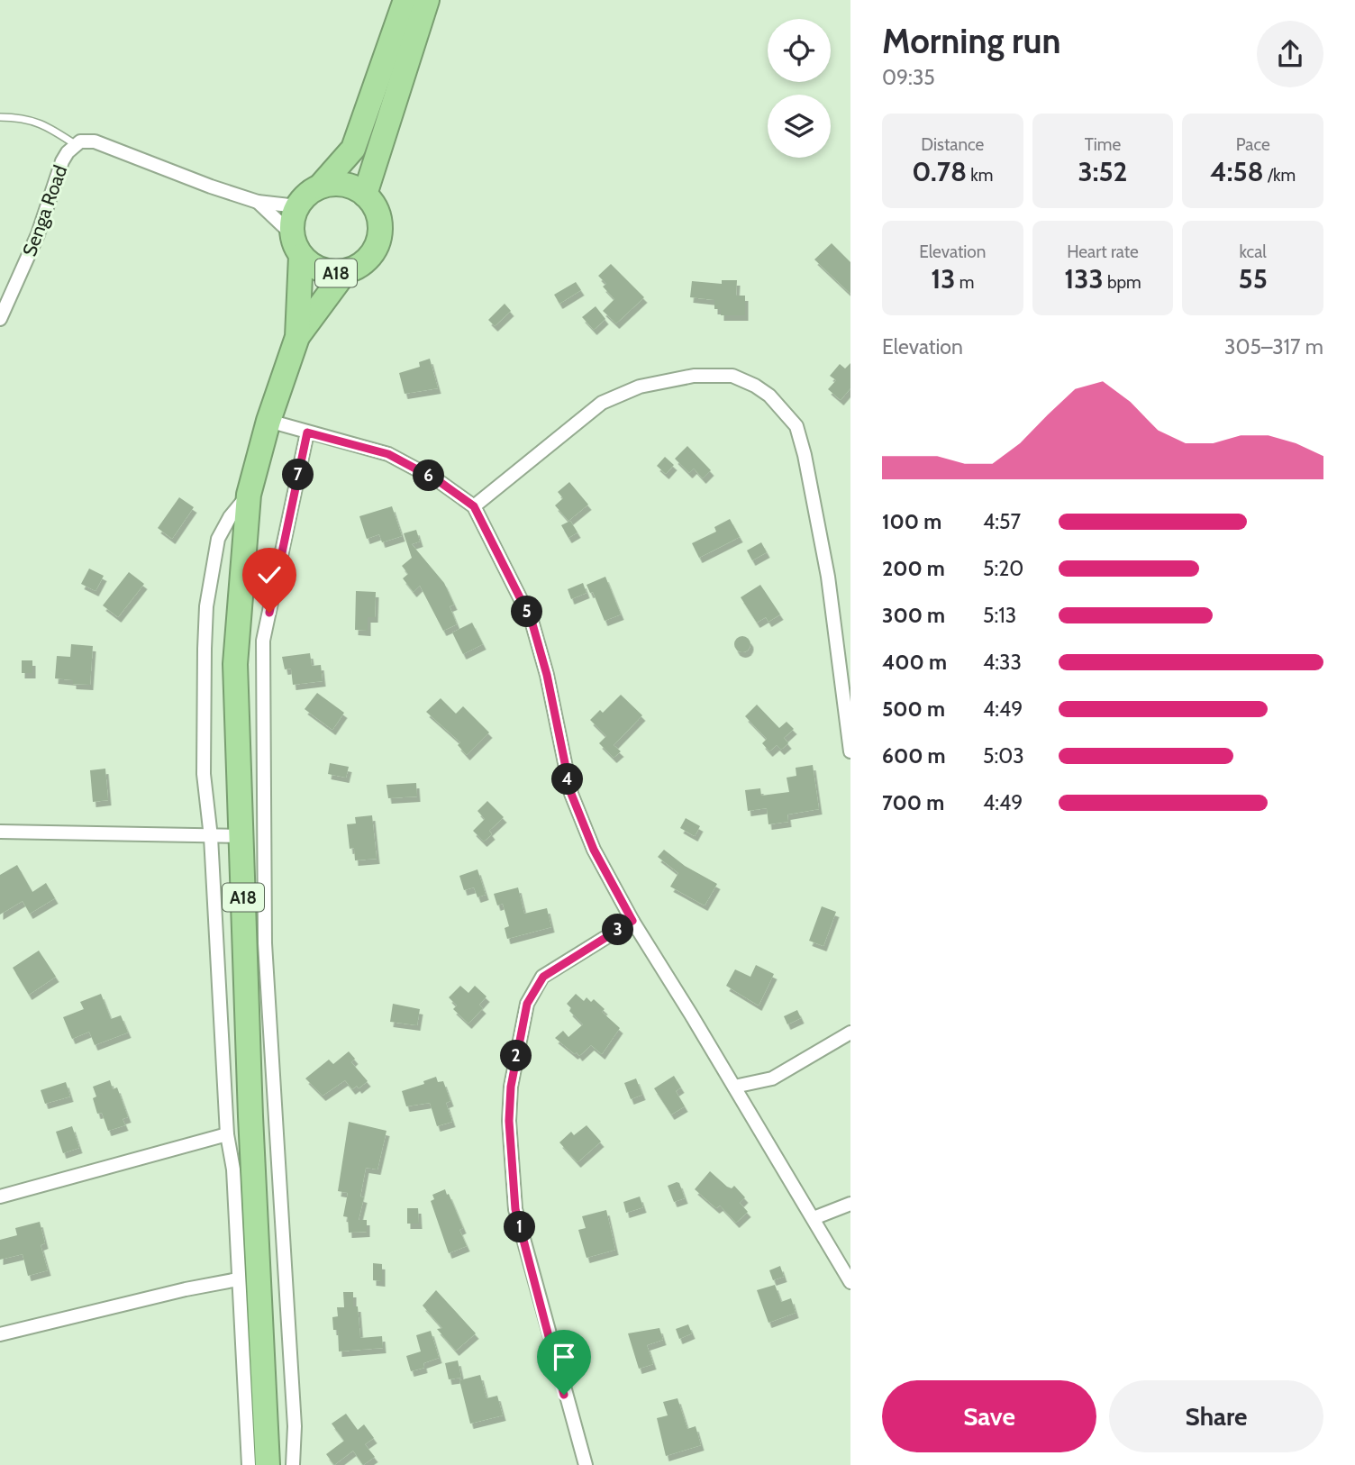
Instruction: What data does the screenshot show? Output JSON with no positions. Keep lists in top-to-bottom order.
{
  "streets": {
    "highway": ["A18"],
    "street": ["Senga Road"]
  },
  "crossings": [
    ["Senga Road", "A18"]
  ],
  "page": {
    "heading": ["Morning run", "09:35"],
    "stats": [
      ["Distance", "0.78 km"],
      ["Time", "3:52"],
      ["Pace", "4:58 /km"],
      ["Elevation", "13 m"],
      ["Heart rate", "133 bpm"],
      ["kcal", "55"]
    ],
    "chart": ["Elevation", "305–317 m"],
    "pins": [
      "7",
      "6",
      "5",
      "4",
      "3",
      "2",
      "1"
    ],
    "list": [
      {
        "name": "100 m",
        "note": "4:57"
      },
      {
        "name": "200 m",
        "note": "5:20"
      },
      {
        "name": "300 m",
        "note": "5:13"
      },
      {
        "name": "400 m",
        "note": "4:33"
      },
      {
        "name": "500 m",
        "note": "4:49"
      },
      {
        "name": "600 m",
        "note": "5:03"
      },
      {
        "name": "700 m",
        "note": "4:49"
      }
    ],
    "buttons": ["Save", "Share"]
  }
}
